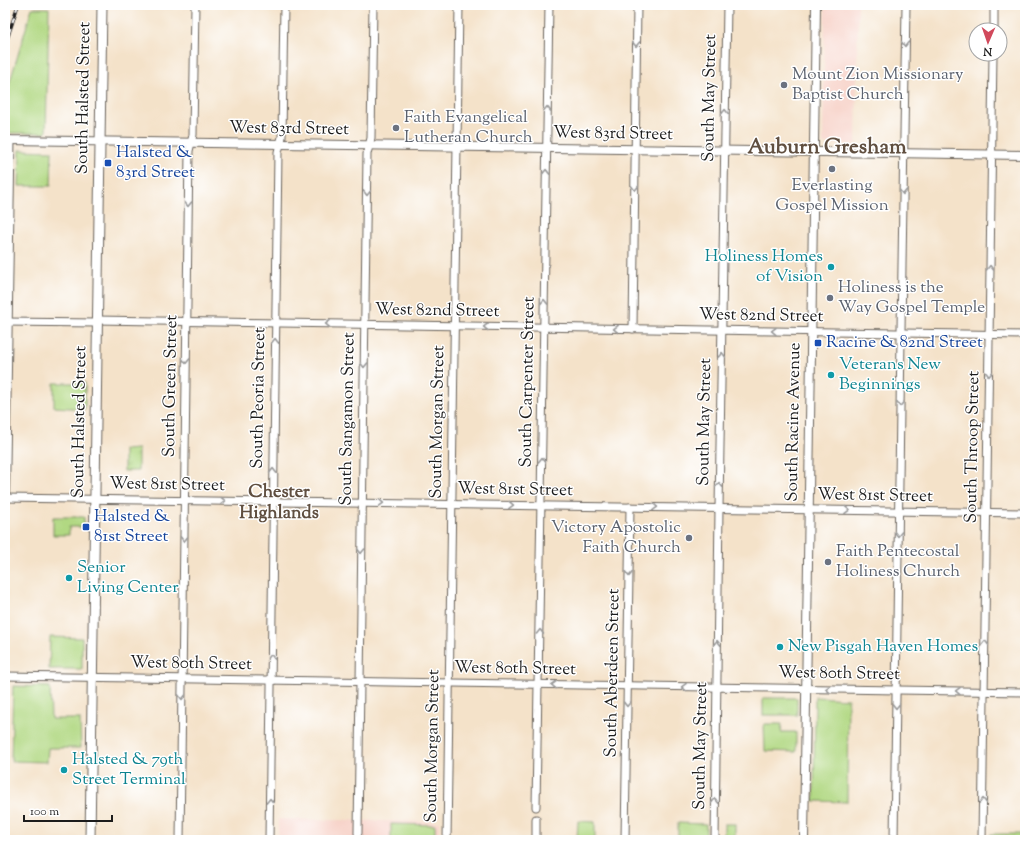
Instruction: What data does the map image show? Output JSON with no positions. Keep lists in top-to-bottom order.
{
  "streets": {
    "main road": ["South Halsted Street"],
    "street": [
      "South May Street",
      "West 83rd Street",
      "West 82nd Street",
      "South Carpenter Street",
      "South Green Street",
      "South Peoria Street",
      "South Sangamon Street",
      "South Morgan Street",
      "South Racine Avenue",
      "South Throop Street",
      "West 81st Street",
      "West 80th Street",
      "South Aberdeen Street"
    ]
  },
  "crossings": [
    ["South Halsted Street", "West 83rd Street"],
    ["South Halsted Street", "West 82nd Street"],
    ["South Halsted Street", "West 81st Street"],
    ["South Halsted Street", "West 80th Street"],
    ["South May Street", "West 83rd Street"],
    ["South May Street", "West 82nd Street"],
    ["South May Street", "West 81st Street"],
    ["South May Street", "West 80th Street"],
    ["West 83rd Street", "South Carpenter Street"],
    ["West 83rd Street", "South Green Street"],
    ["West 83rd Street", "South Peoria Street"],
    ["West 83rd Street", "South Sangamon Street"],
    ["West 83rd Street", "South Morgan Street"],
    ["West 83rd Street", "South Racine Avenue"],
    ["West 83rd Street", "South Throop Street"],
    ["West 82nd Street", "South Carpenter Street"],
    ["West 82nd Street", "South Green Street"],
    ["West 82nd Street", "South Peoria Street"],
    ["West 82nd Street", "South Sangamon Street"],
    ["West 82nd Street", "South Morgan Street"],
    ["West 82nd Street", "South Racine Avenue"],
    ["West 82nd Street", "South Throop Street"],
    ["South Carpenter Street", "West 81st Street"],
    ["South Carpenter Street", "West 80th Street"],
    ["South Green Street", "West 81st Street"],
    ["South Green Street", "West 80th Street"],
    ["South Peoria Street", "West 81st Street"],
    ["South Peoria Street", "West 80th Street"],
    ["South Sangamon Street", "West 81st Street"],
    ["South Sangamon Street", "West 80th Street"],
    ["South Morgan Street", "West 81st Street"],
    ["South Morgan Street", "West 80th Street"],
    ["South Racine Avenue", "West 81st Street"],
    ["South Racine Avenue", "West 80th Street"],
    ["South Throop Street", "West 81st Street"],
    ["South Throop Street", "West 80th Street"],
    ["West 81st Street", "South Aberdeen Street"],
    ["West 80th Street", "South Aberdeen Street"]
  ],
  "one_way": [
    "South May Street",
    "South Carpenter Street",
    "South Green Street",
    "South Peoria Street",
    "South Sangamon Street",
    "West 81st Street",
    "South Aberdeen Street"
  ],
  "districts": ["Auburn Gresham", "Chester Highlands"],
  "places": {
    "other": [
      "Mount Zion Missionary Baptist Church",
      "Faith Evangelical Lutheran Church",
      "Everlasting Gospel Mission",
      "Holiness Homes of Vision",
      "Holiness is the Way Gospel Temple",
      "Veterans New Beginnings",
      "Victory Apostolic Faith Church",
      "Faith Pentecostal Holiness Church",
      "Senior Living Center",
      "New Pisgah Haven Homes",
      "Halsted & 79th Street Terminal"
    ],
    "transit": ["Halsted & 83rd Street", "Racine & 82nd Street", "Halsted & 81st Street"]
  },
  "scale_bar": "100 m",
  "north": "bottom"
}
